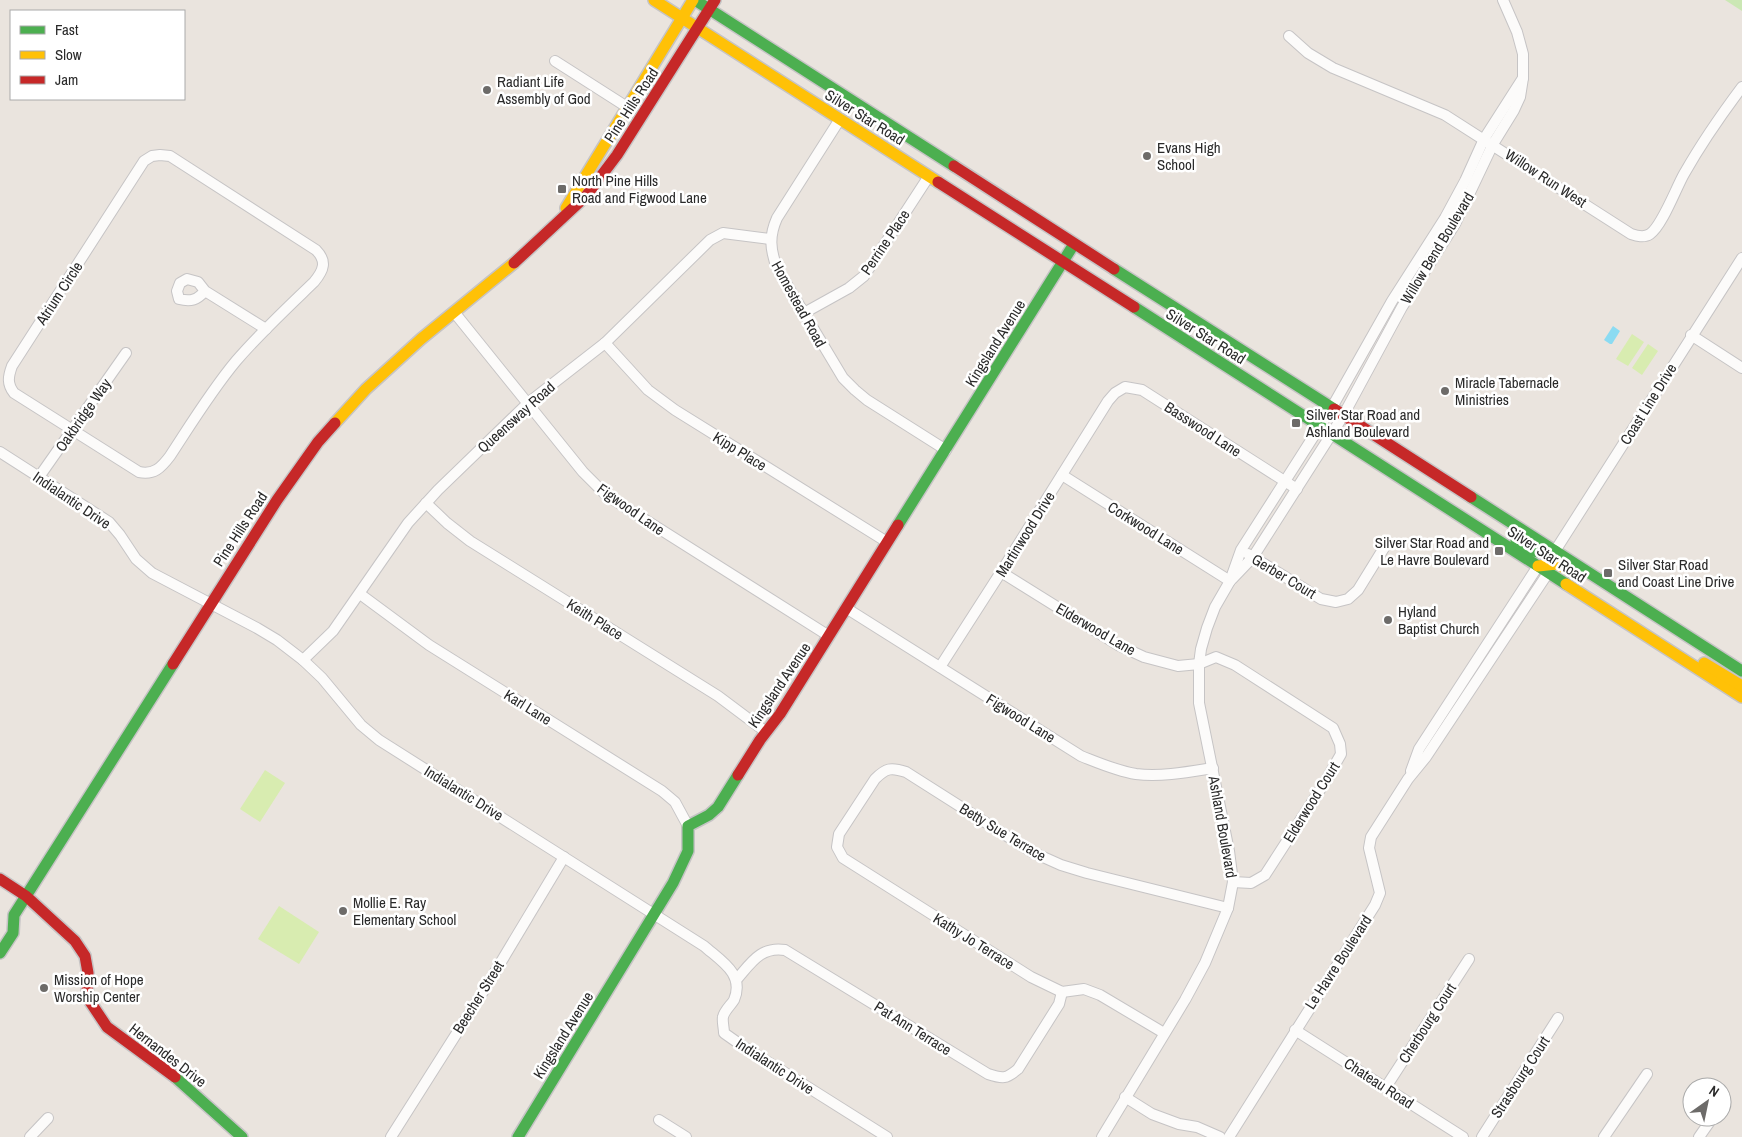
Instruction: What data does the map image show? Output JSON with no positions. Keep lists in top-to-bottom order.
{
  "streets": {
    "main road": [
      "Pine Hills Road",
      "Silver Star Road",
      "Kingsland Avenue",
      "Hernandes Drive"
    ],
    "street": [
      "Willow Run West",
      "Perrine Place",
      "Willow Bend Boulevard",
      "Atrium Circle",
      "Homestead Road",
      "Coast Line Drive",
      "Oakbridge Way",
      "Queensway Road",
      "Basswood Lane",
      "Kipp Place",
      "Indialantic Drive",
      "Figwood Lane",
      "Corkwood Lane",
      "Martinwood Drive",
      "Gerber Court",
      "Keith Place",
      "Elderwood Lane",
      "Karl Lane",
      "Elderwood Court",
      "Ashland Boulevard",
      "Betty Sue Terrace",
      "Kathy Jo Terrace",
      "Le Havre Boulevard",
      "Beecher Street",
      "Cherbourg Court",
      "Pat Ann Terrace",
      "Strasbourg Court",
      "Chateau Road"
    ]
  },
  "crossings": [
    ["Pine Hills Road", "Silver Star Road"],
    ["Pine Hills Road", "Indialantic Drive"],
    ["Pine Hills Road", "Figwood Lane"],
    ["Pine Hills Road", "Hernandes Drive"],
    ["Silver Star Road", "Perrine Place"],
    ["Silver Star Road", "Willow Bend Boulevard"],
    ["Silver Star Road", "Kingsland Avenue"],
    ["Silver Star Road", "Coast Line Drive"],
    ["Silver Star Road", "Ashland Boulevard"],
    ["Silver Star Road", "Le Havre Boulevard"],
    ["Willow Run West", "Willow Bend Boulevard"],
    ["Perrine Place", "Homestead Road"],
    ["Willow Bend Boulevard", "Ashland Boulevard"],
    ["Atrium Circle", "Oakbridge Way"],
    ["Homestead Road", "Kingsland Avenue"],
    ["Homestead Road", "Queensway Road"],
    ["Kingsland Avenue", "Kipp Place"],
    ["Kingsland Avenue", "Indialantic Drive"],
    ["Kingsland Avenue", "Figwood Lane"],
    ["Kingsland Avenue", "Keith Place"],
    ["Kingsland Avenue", "Karl Lane"],
    ["Oakbridge Way", "Indialantic Drive"],
    ["Queensway Road", "Kipp Place"],
    ["Queensway Road", "Indialantic Drive"],
    ["Queensway Road", "Figwood Lane"],
    ["Queensway Road", "Keith Place"],
    ["Queensway Road", "Karl Lane"],
    ["Basswood Lane", "Martinwood Drive"],
    ["Basswood Lane", "Ashland Boulevard"],
    ["Indialantic Drive", "Beecher Street"],
    ["Indialantic Drive", "Pat Ann Terrace"],
    ["Figwood Lane", "Martinwood Drive"],
    ["Figwood Lane", "Ashland Boulevard"],
    ["Corkwood Lane", "Martinwood Drive"],
    ["Corkwood Lane", "Ashland Boulevard"],
    ["Martinwood Drive", "Elderwood Lane"],
    ["Gerber Court", "Ashland Boulevard"],
    ["Elderwood Lane", "Elderwood Court"],
    ["Elderwood Lane", "Ashland Boulevard"],
    ["Elderwood Court", "Ashland Boulevard"],
    ["Ashland Boulevard", "Betty Sue Terrace"],
    ["Ashland Boulevard", "Kathy Jo Terrace"],
    ["Betty Sue Terrace", "Kathy Jo Terrace"],
    ["Kathy Jo Terrace", "Pat Ann Terrace"],
    ["Le Havre Boulevard", "Chateau Road"],
    ["Cherbourg Court", "Chateau Road"]
  ],
  "places": {
    "other": [
      "Radiant Life Assembly of God",
      "Evans High School",
      "Miracle Tabernacle Ministries",
      "Hyland Baptist Church",
      "Mollie E. Ray Elementary School",
      "Mission of Hope Worship Center"
    ],
    "transit": [
      "North Pine Hills Road and Figwood Lane",
      "Silver Star Road and Ashland Boulevard",
      "Silver Star Road and Le Havre Boulevard",
      "Silver Star Road and Coast Line Drive"
    ]
  },
  "legend": ["Fast", "Slow", "Jam"],
  "north": "top right"
}
